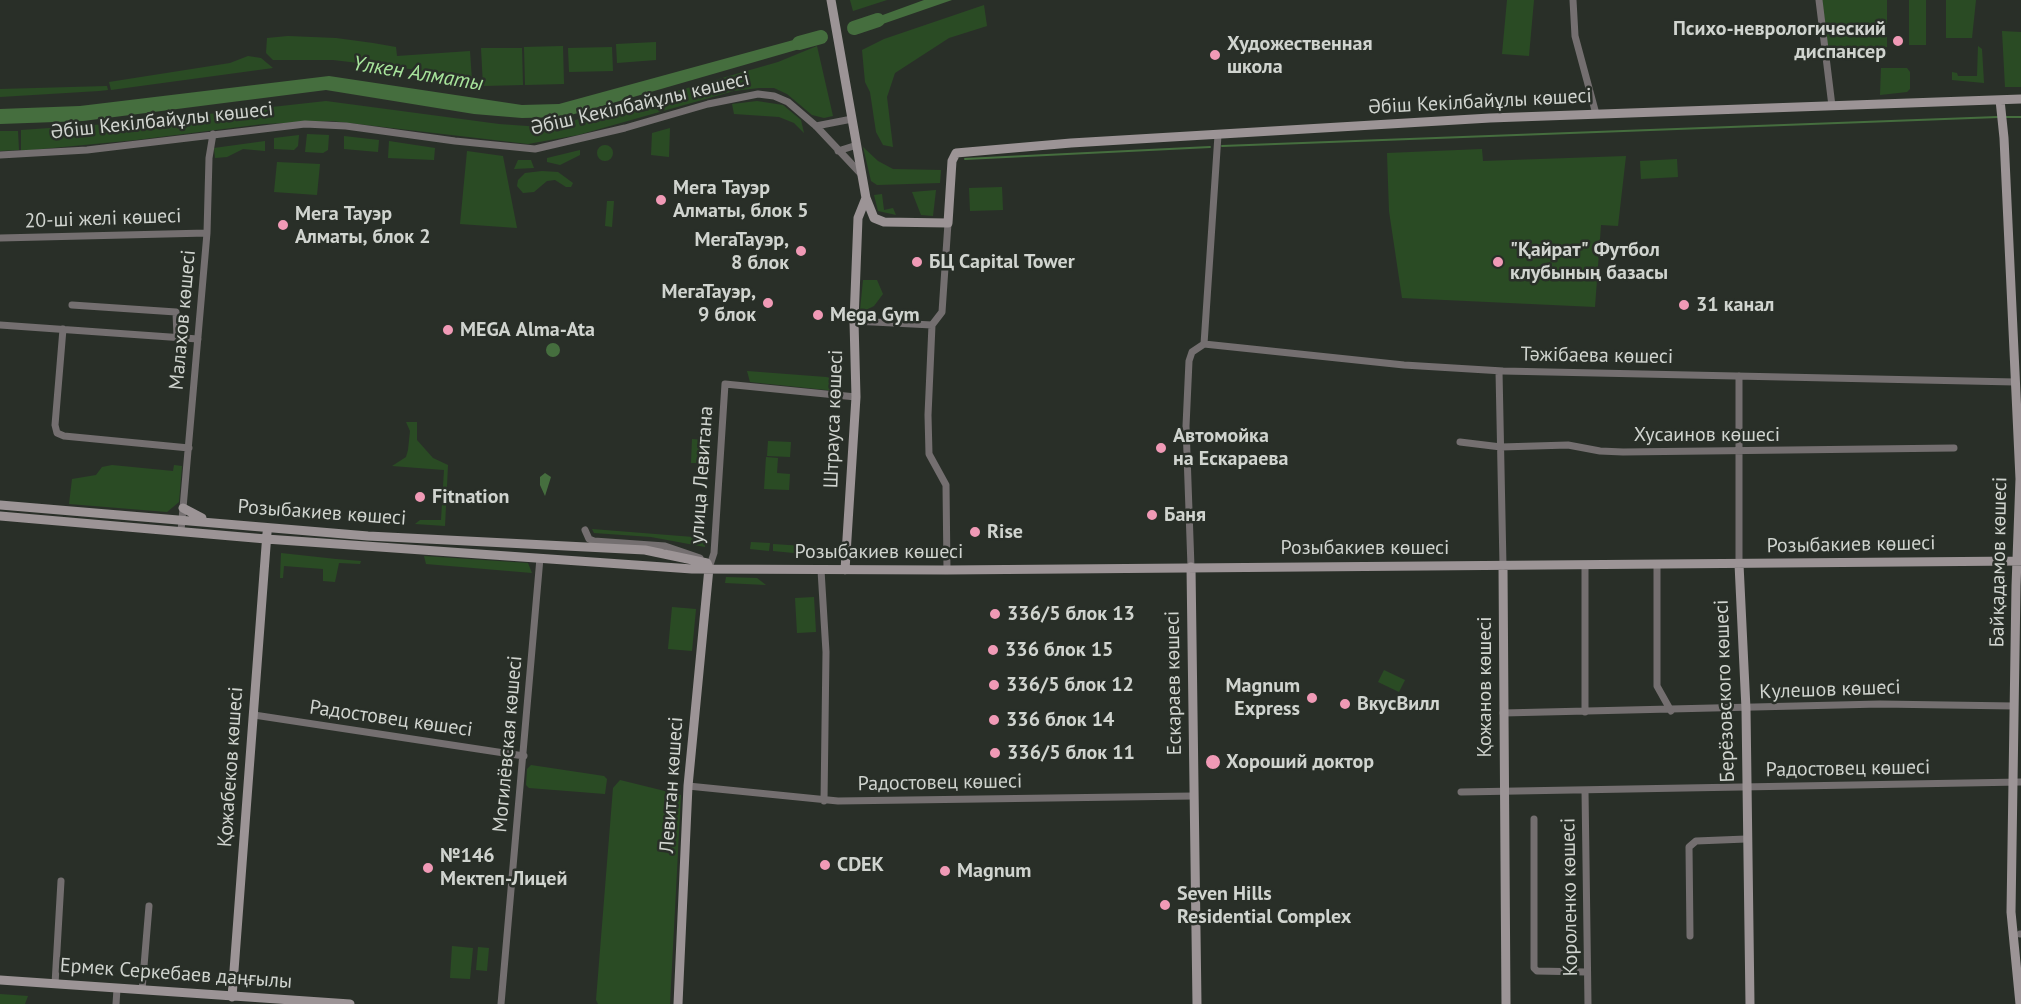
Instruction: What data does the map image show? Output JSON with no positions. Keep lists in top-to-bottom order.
{
  "streets": {
    "street": [
      "Әбіш Кекілбайұлы көшесі",
      "20-ші желі көшесі",
      "Малахов көшесі",
      "Тәжібаева көшесі",
      "Штрауса көшесі",
      "Хусаинов көшесі",
      "улица Левитана",
      "Розыбакиев көшесі",
      "Байқадамов көшесі",
      "Ескараев көшесі",
      "Қожанов көшесі",
      "Кулешов көшесі",
      "Берёзовского көшесі",
      "Радостовец көшесі",
      "Могилёвская көшесі",
      "Қожабеков көшесі",
      "Левитан көшесі",
      "Короленко көшесі",
      "Ермек Серкебаев даңғылы"
    ]
  },
  "crossings": [
    ["Әбіш Кекілбайұлы көшесі", "Малахов көшесі"],
    ["Әбіш Кекілбайұлы көшесі", "Байқадамов көшесі"],
    ["20-ші желі көшесі", "Малахов көшесі"],
    ["Малахов көшесі", "Розыбакиев көшесі"],
    ["Тәжібаева көшесі", "Байқадамов көшесі"],
    ["Тәжібаева көшесі", "Ескараев көшесі"],
    ["Тәжібаева көшесі", "Қожанов көшесі"],
    ["Тәжібаева көшесі", "Берёзовского көшесі"],
    ["Штрауса көшесі", "улица Левитана"],
    ["Штрауса көшесі", "Розыбакиев көшесі"],
    ["Хусаинов көшесі", "Қожанов көшесі"],
    ["Хусаинов көшесі", "Берёзовского көшесі"],
    ["улица Левитана", "Розыбакиев көшесі"],
    ["улица Левитана", "Левитан көшесі"],
    ["Розыбакиев көшесі", "Байқадамов көшесі"],
    ["Розыбакиев көшесі", "Ескараев көшесі"],
    ["Розыбакиев көшесі", "Қожанов көшесі"],
    ["Розыбакиев көшесі", "Берёзовского көшесі"],
    ["Розыбакиев көшесі", "Могилёвская көшесі"],
    ["Розыбакиев көшесі", "Қожабеков көшесі"],
    ["Розыбакиев көшесі", "Левитан көшесі"],
    ["Байқадамов көшесі", "Кулешов көшесі"],
    ["Байқадамов көшесі", "Радостовец көшесі"],
    ["Ескараев көшесі", "Радостовец көшесі"],
    ["Қожанов көшесі", "Кулешов көшесі"],
    ["Қожанов көшесі", "Радостовец көшесі"],
    ["Кулешов көшесі", "Берёзовского көшесі"],
    ["Берёзовского көшесі", "Радостовец көшесі"],
    ["Радостовец көшесі", "Могилёвская көшесі"],
    ["Радостовец көшесі", "Қожабеков көшесі"],
    ["Радостовец көшесі", "Левитан көшесі"],
    ["Радостовец көшесі", "Короленко көшесі"],
    ["Қожабеков көшесі", "Ермек Серкебаев даңғылы"]
  ],
  "water": ["Үлкен Алматы"],
  "places": [
    "Психо-неврологический диспансер",
    "Художественная школа",
    "Мега Тауэр Алматы, блок 5",
    "Мега Тауэр Алматы, блок 2",
    "МегаТауэр, 8 блок",
    "БЦ Capital Tower",
    "\"Қайрат\" Футбол клубының базасы",
    "МегаТауэр, 9 блок",
    "31 канал",
    "Mega Gym",
    "MEGA Alma-Ata",
    "Автомойка на Ескараева",
    "Fitnation",
    "Баня",
    "Rise",
    "336/5 блок 13",
    "336 блок 15",
    "336/5 блок 12",
    "Magnum Express",
    "ВкусВилл",
    "336 блок 14",
    "336/5 блок 11",
    "Хороший доктор",
    "CDEK",
    "№146 Мектеп-Лицей",
    "Magnum",
    "Seven Hills Residential Complex"
  ]
}
